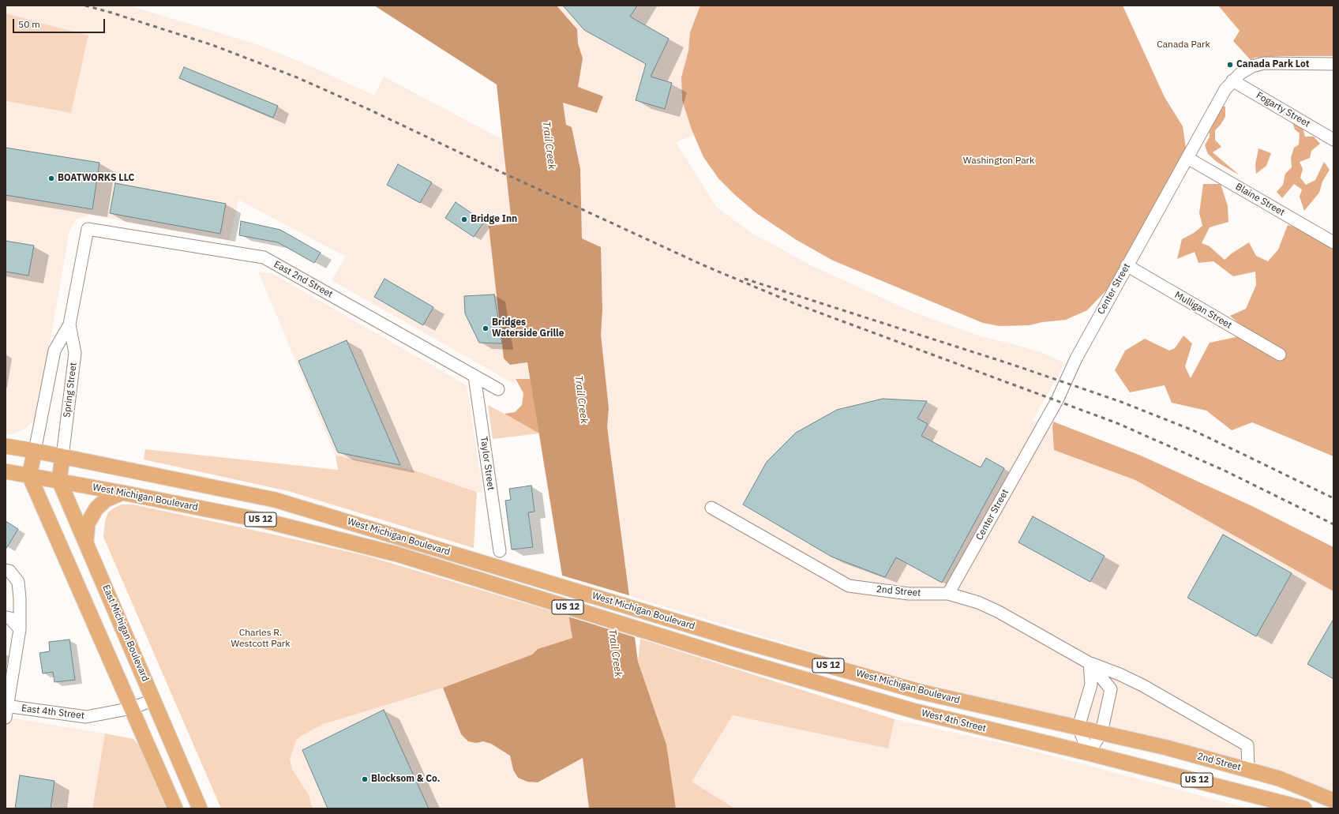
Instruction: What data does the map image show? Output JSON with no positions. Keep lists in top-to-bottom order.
{
  "streets": {
    "main road": [
      "West Michigan Boulevard",
      "US 12",
      "2nd Street",
      "East Michigan Boulevard",
      "West 4th Street"
    ],
    "street": [
      "Fogarty Street",
      "Blaine Street",
      "East 2nd Street",
      "Center Street",
      "Mulligan Street",
      "Spring Street",
      "Taylor Street",
      "East 4th Street"
    ]
  },
  "crossings": [
    ["Fogarty Street", "Center Street"],
    ["Blaine Street", "Center Street"],
    ["East 2nd Street", "Spring Street"],
    ["East 2nd Street", "Taylor Street"],
    ["Center Street", "Mulligan Street"],
    ["Center Street", "2nd Street"],
    ["Spring Street", "West Michigan Boulevard"],
    ["Spring Street", "US 12"],
    ["West Michigan Boulevard", "US 12"],
    ["West Michigan Boulevard", "2nd Street"],
    ["West Michigan Boulevard", "East Michigan Boulevard"],
    ["West Michigan Boulevard", "West 4th Street"],
    ["US 12", "2nd Street"],
    ["US 12", "West 4th Street"],
    ["2nd Street", "West 4th Street"],
    ["East Michigan Boulevard", "East 4th Street"]
  ],
  "water": ["Trail Creek"],
  "parks": ["Canada Park", "Washington Park", "Charles R. Westcott Park"],
  "places": [
    "Canada Park Lot",
    "BOATWORKS LLC",
    "Bridge Inn",
    "Bridges Waterside Grille",
    "Blocksom & Co."
  ],
  "scale_bar": "50 m"
}
